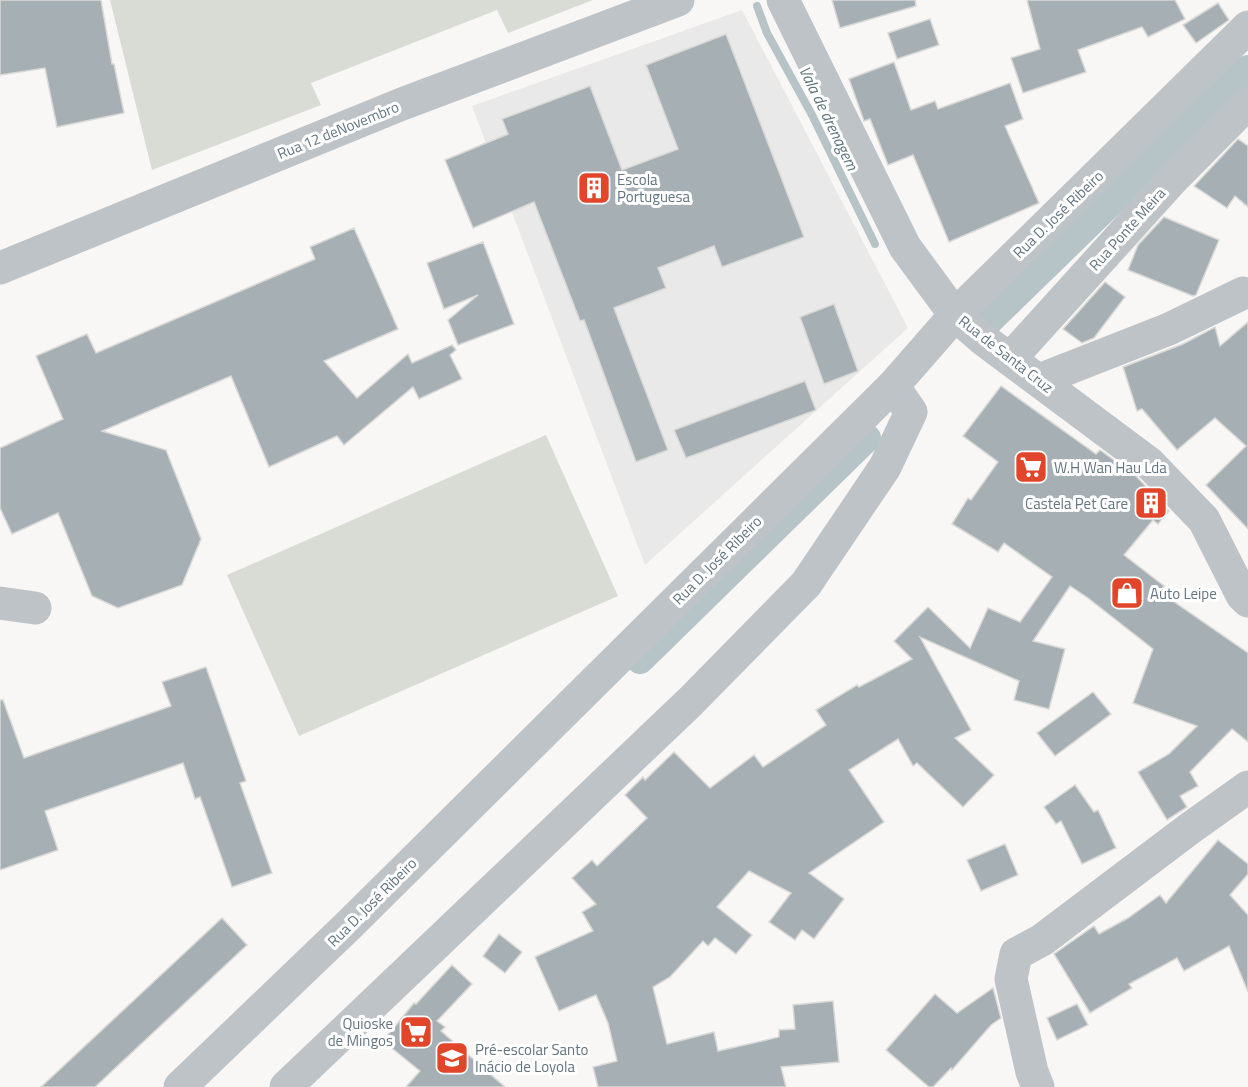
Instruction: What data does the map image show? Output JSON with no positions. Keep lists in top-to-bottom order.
{
  "streets": {
    "street": [
      "Rua 12 deNovembro",
      "Rua D. José Ribeiro",
      "Rua Ponte Meira",
      "Rua de Santa Cruz"
    ]
  },
  "crossings": [
    ["Rua D. José Ribeiro", "Rua de Santa Cruz"],
    ["Rua Ponte Meira", "Rua de Santa Cruz"]
  ],
  "water": ["Vala de drenagem"],
  "places": {
    "building": ["Escola Portuguesa", "Castela Pet Care"],
    "supermarket": ["W.H Wan Hau Lda", "Quioske de Mingos"],
    "shop": ["Auto Leipe"],
    "school or university": ["Pré-escolar Santo Inácio de Loyola"]
  }
}
